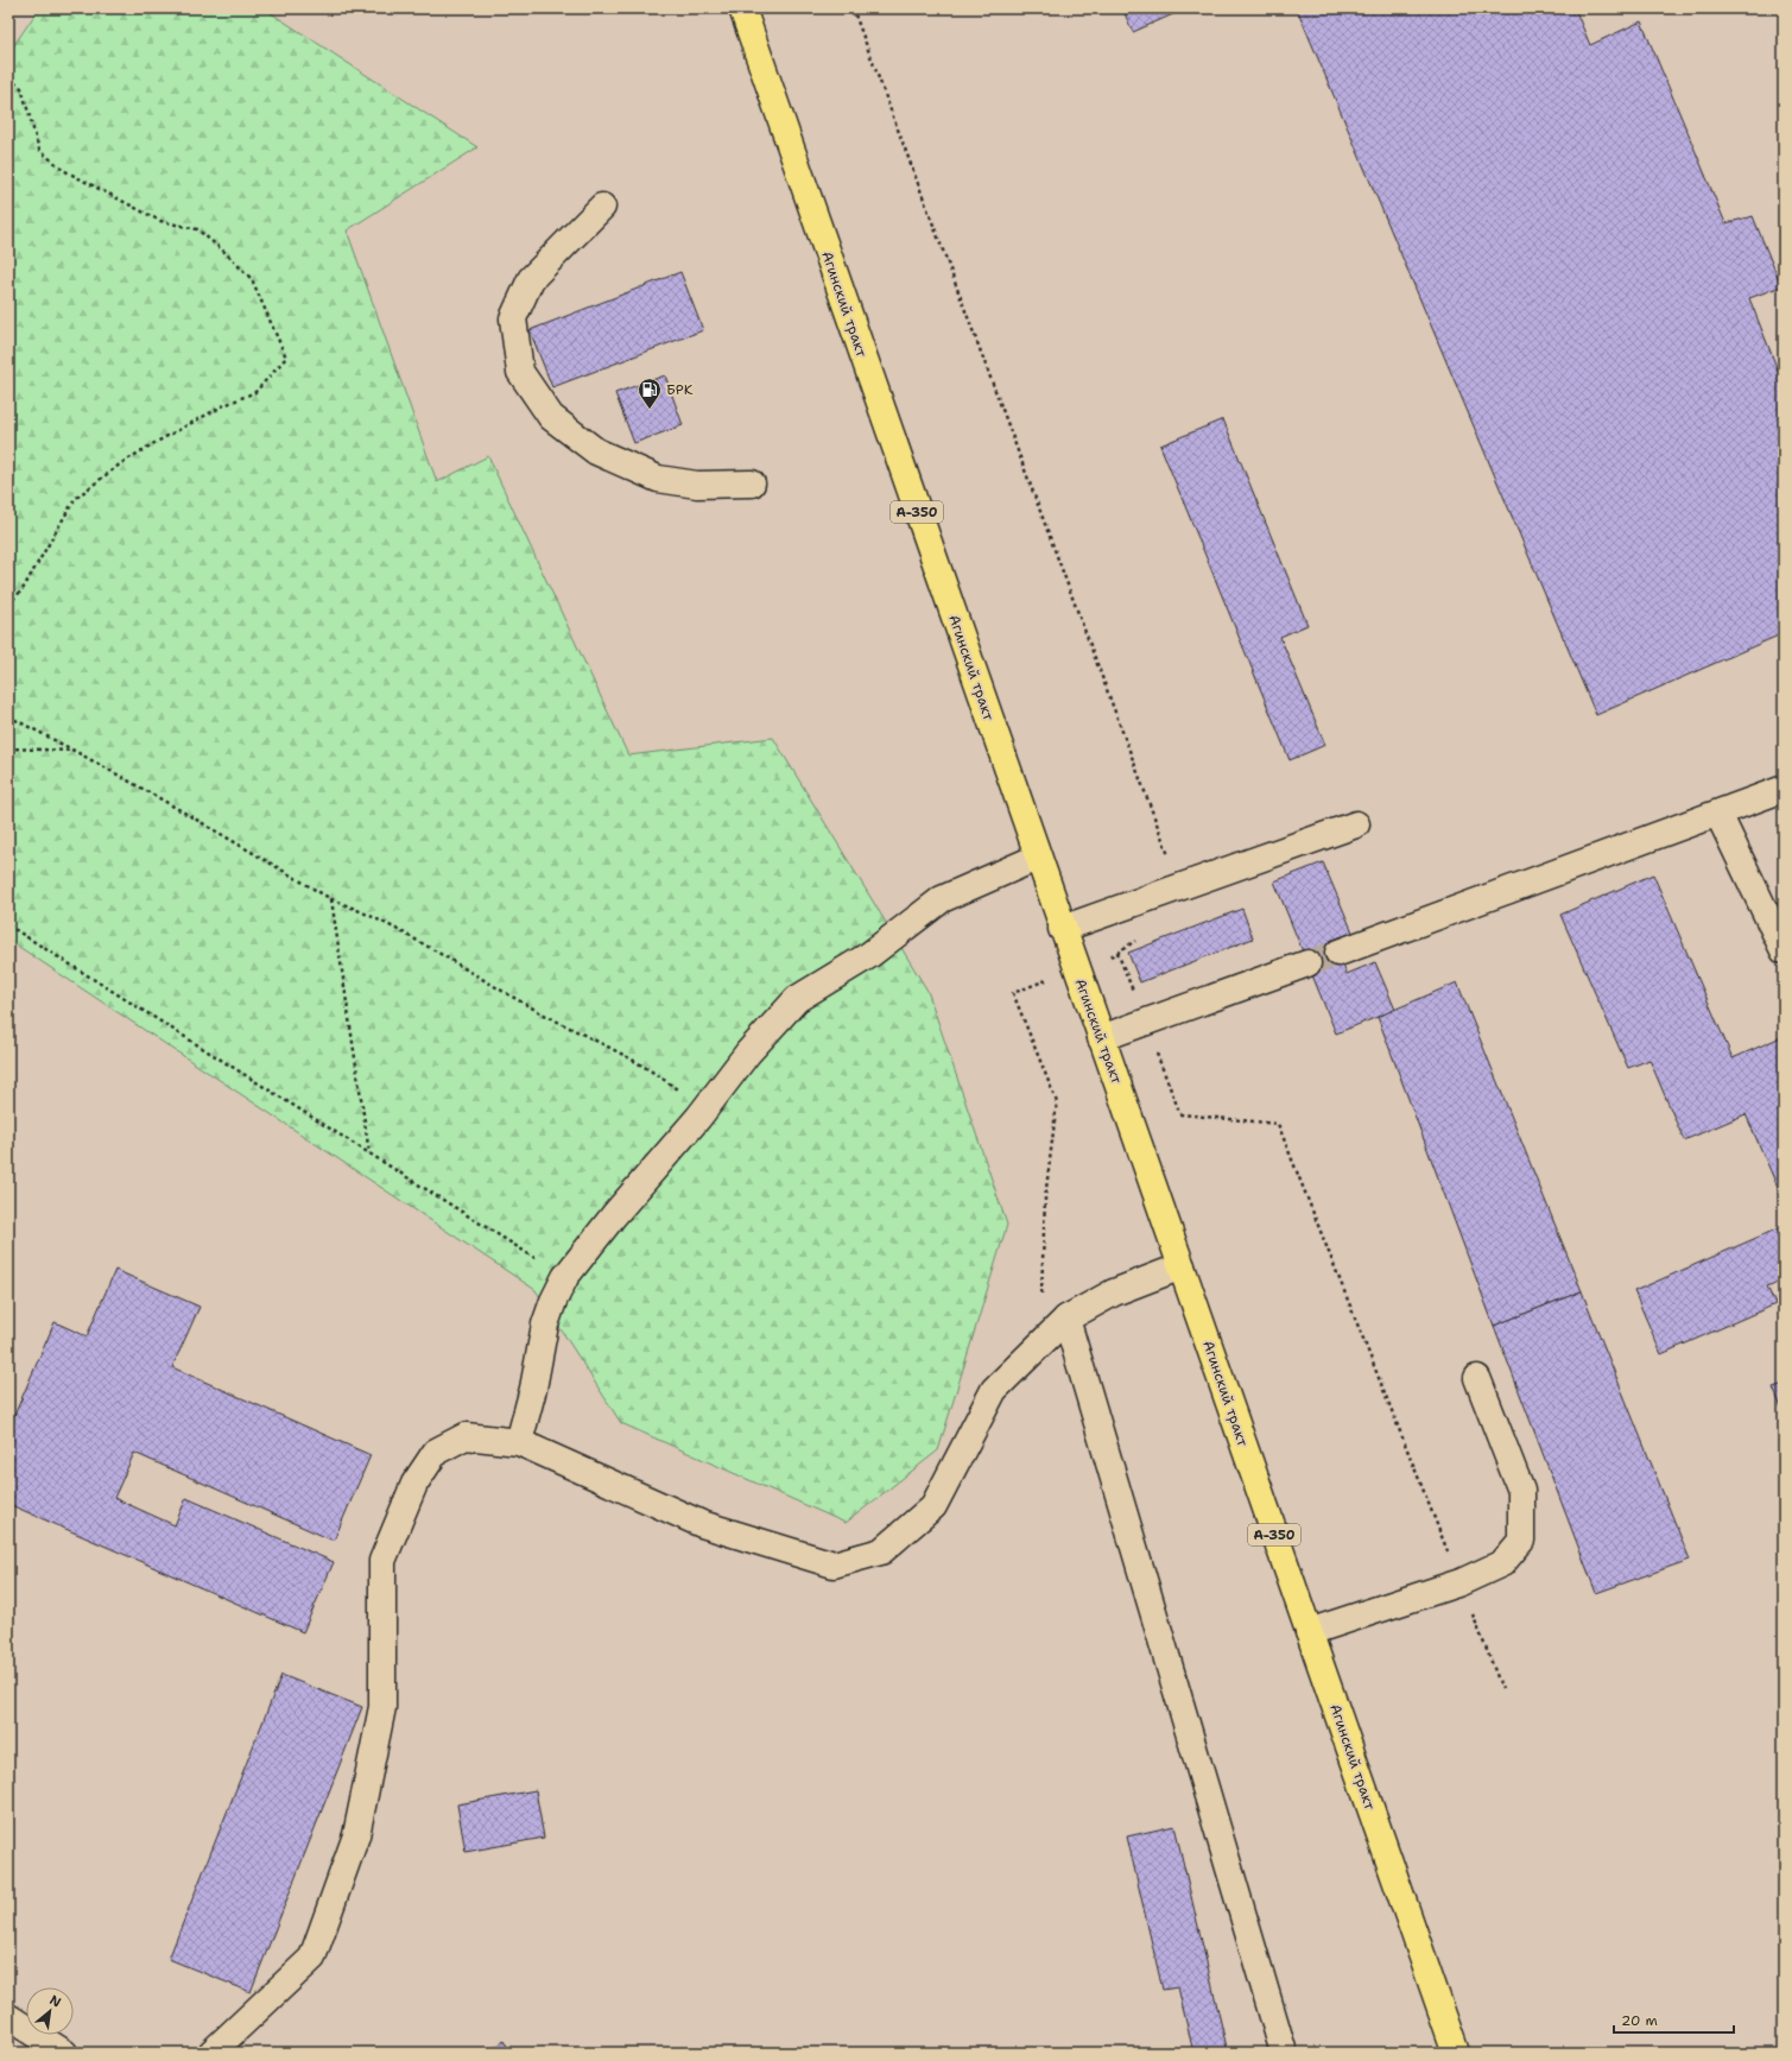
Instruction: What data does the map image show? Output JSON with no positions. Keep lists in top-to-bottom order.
{
  "streets": {
    "highway": ["Агинский тракт", "А-350"]
  },
  "places": {
    "fuel station": ["БРК"]
  },
  "scale_bar": "20 m",
  "north": "top right"
}
